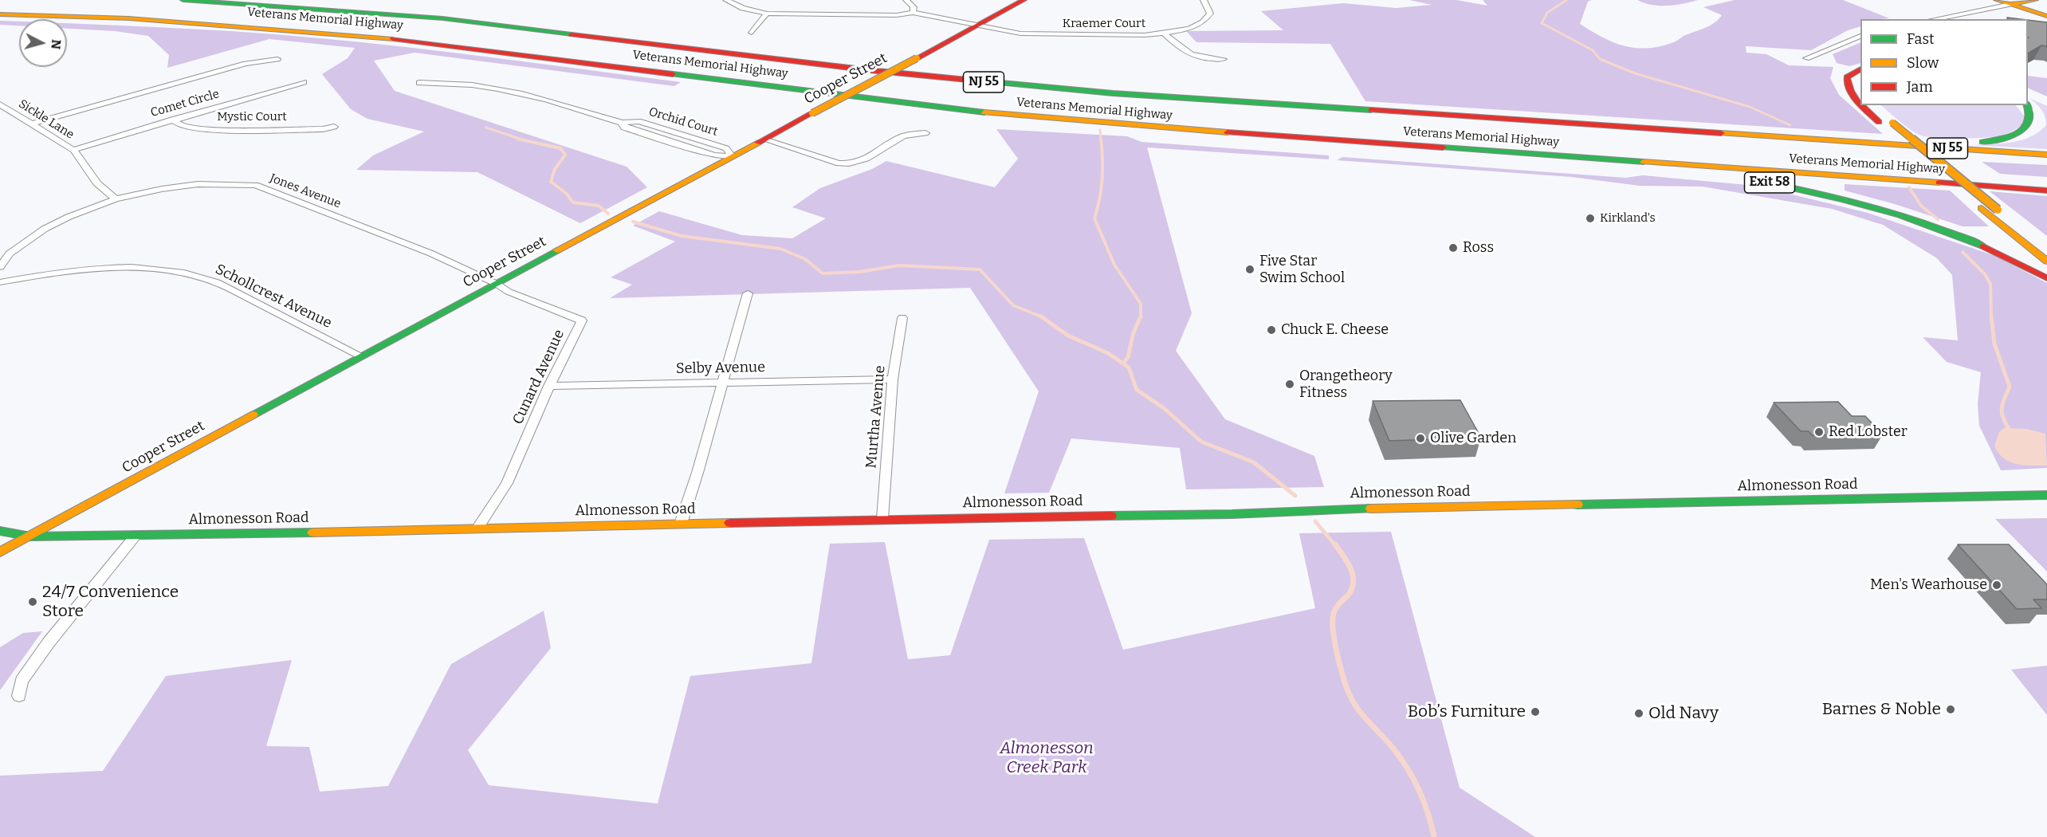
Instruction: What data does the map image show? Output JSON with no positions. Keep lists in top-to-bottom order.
{
  "streets": {
    "main road": [
      "Veterans Memorial Highway",
      "Cooper Street",
      "NJ 55",
      "Exit 58",
      "Almonesson Road"
    ],
    "street": [
      "Kraemer Court",
      "Comet Circle",
      "Mystic Court",
      "Sickle Lane",
      "Orchid Court",
      "Jones Avenue",
      "Schollcrest Avenue",
      "Selby Avenue",
      "Cunard Avenue",
      "Murtha Avenue"
    ]
  },
  "crossings": [
    ["Veterans Memorial Highway", "Exit 58"],
    ["Kraemer Court", "Cooper Street"],
    ["Cooper Street", "Orchid Court"],
    ["Cooper Street", "Jones Avenue"],
    ["Cooper Street", "Schollcrest Avenue"],
    ["Cooper Street", "Cunard Avenue"],
    ["Cooper Street", "Almonesson Road"],
    ["Comet Circle", "Mystic Court"],
    ["Comet Circle", "Sickle Lane"],
    ["Sickle Lane", "Jones Avenue"],
    ["Jones Avenue", "Cunard Avenue"],
    ["Selby Avenue", "Cunard Avenue"],
    ["Selby Avenue", "Murtha Avenue"],
    ["Cunard Avenue", "Almonesson Road"],
    ["Murtha Avenue", "Almonesson Road"]
  ],
  "parks": ["Almonesson Creek Park"],
  "places": [
    "Kirkland's",
    "Ross",
    "Five Star Swim School",
    "Chuck E. Cheese",
    "Orangetheory Fitness",
    "Red Lobster",
    "Olive Garden",
    "Men's Wearhouse",
    "24/7 Convenience Store",
    "Barnes & Noble",
    "Bob’s Furniture",
    "Old Navy"
  ],
  "legend": ["Fast", "Slow", "Jam"],
  "north": "right"
}
